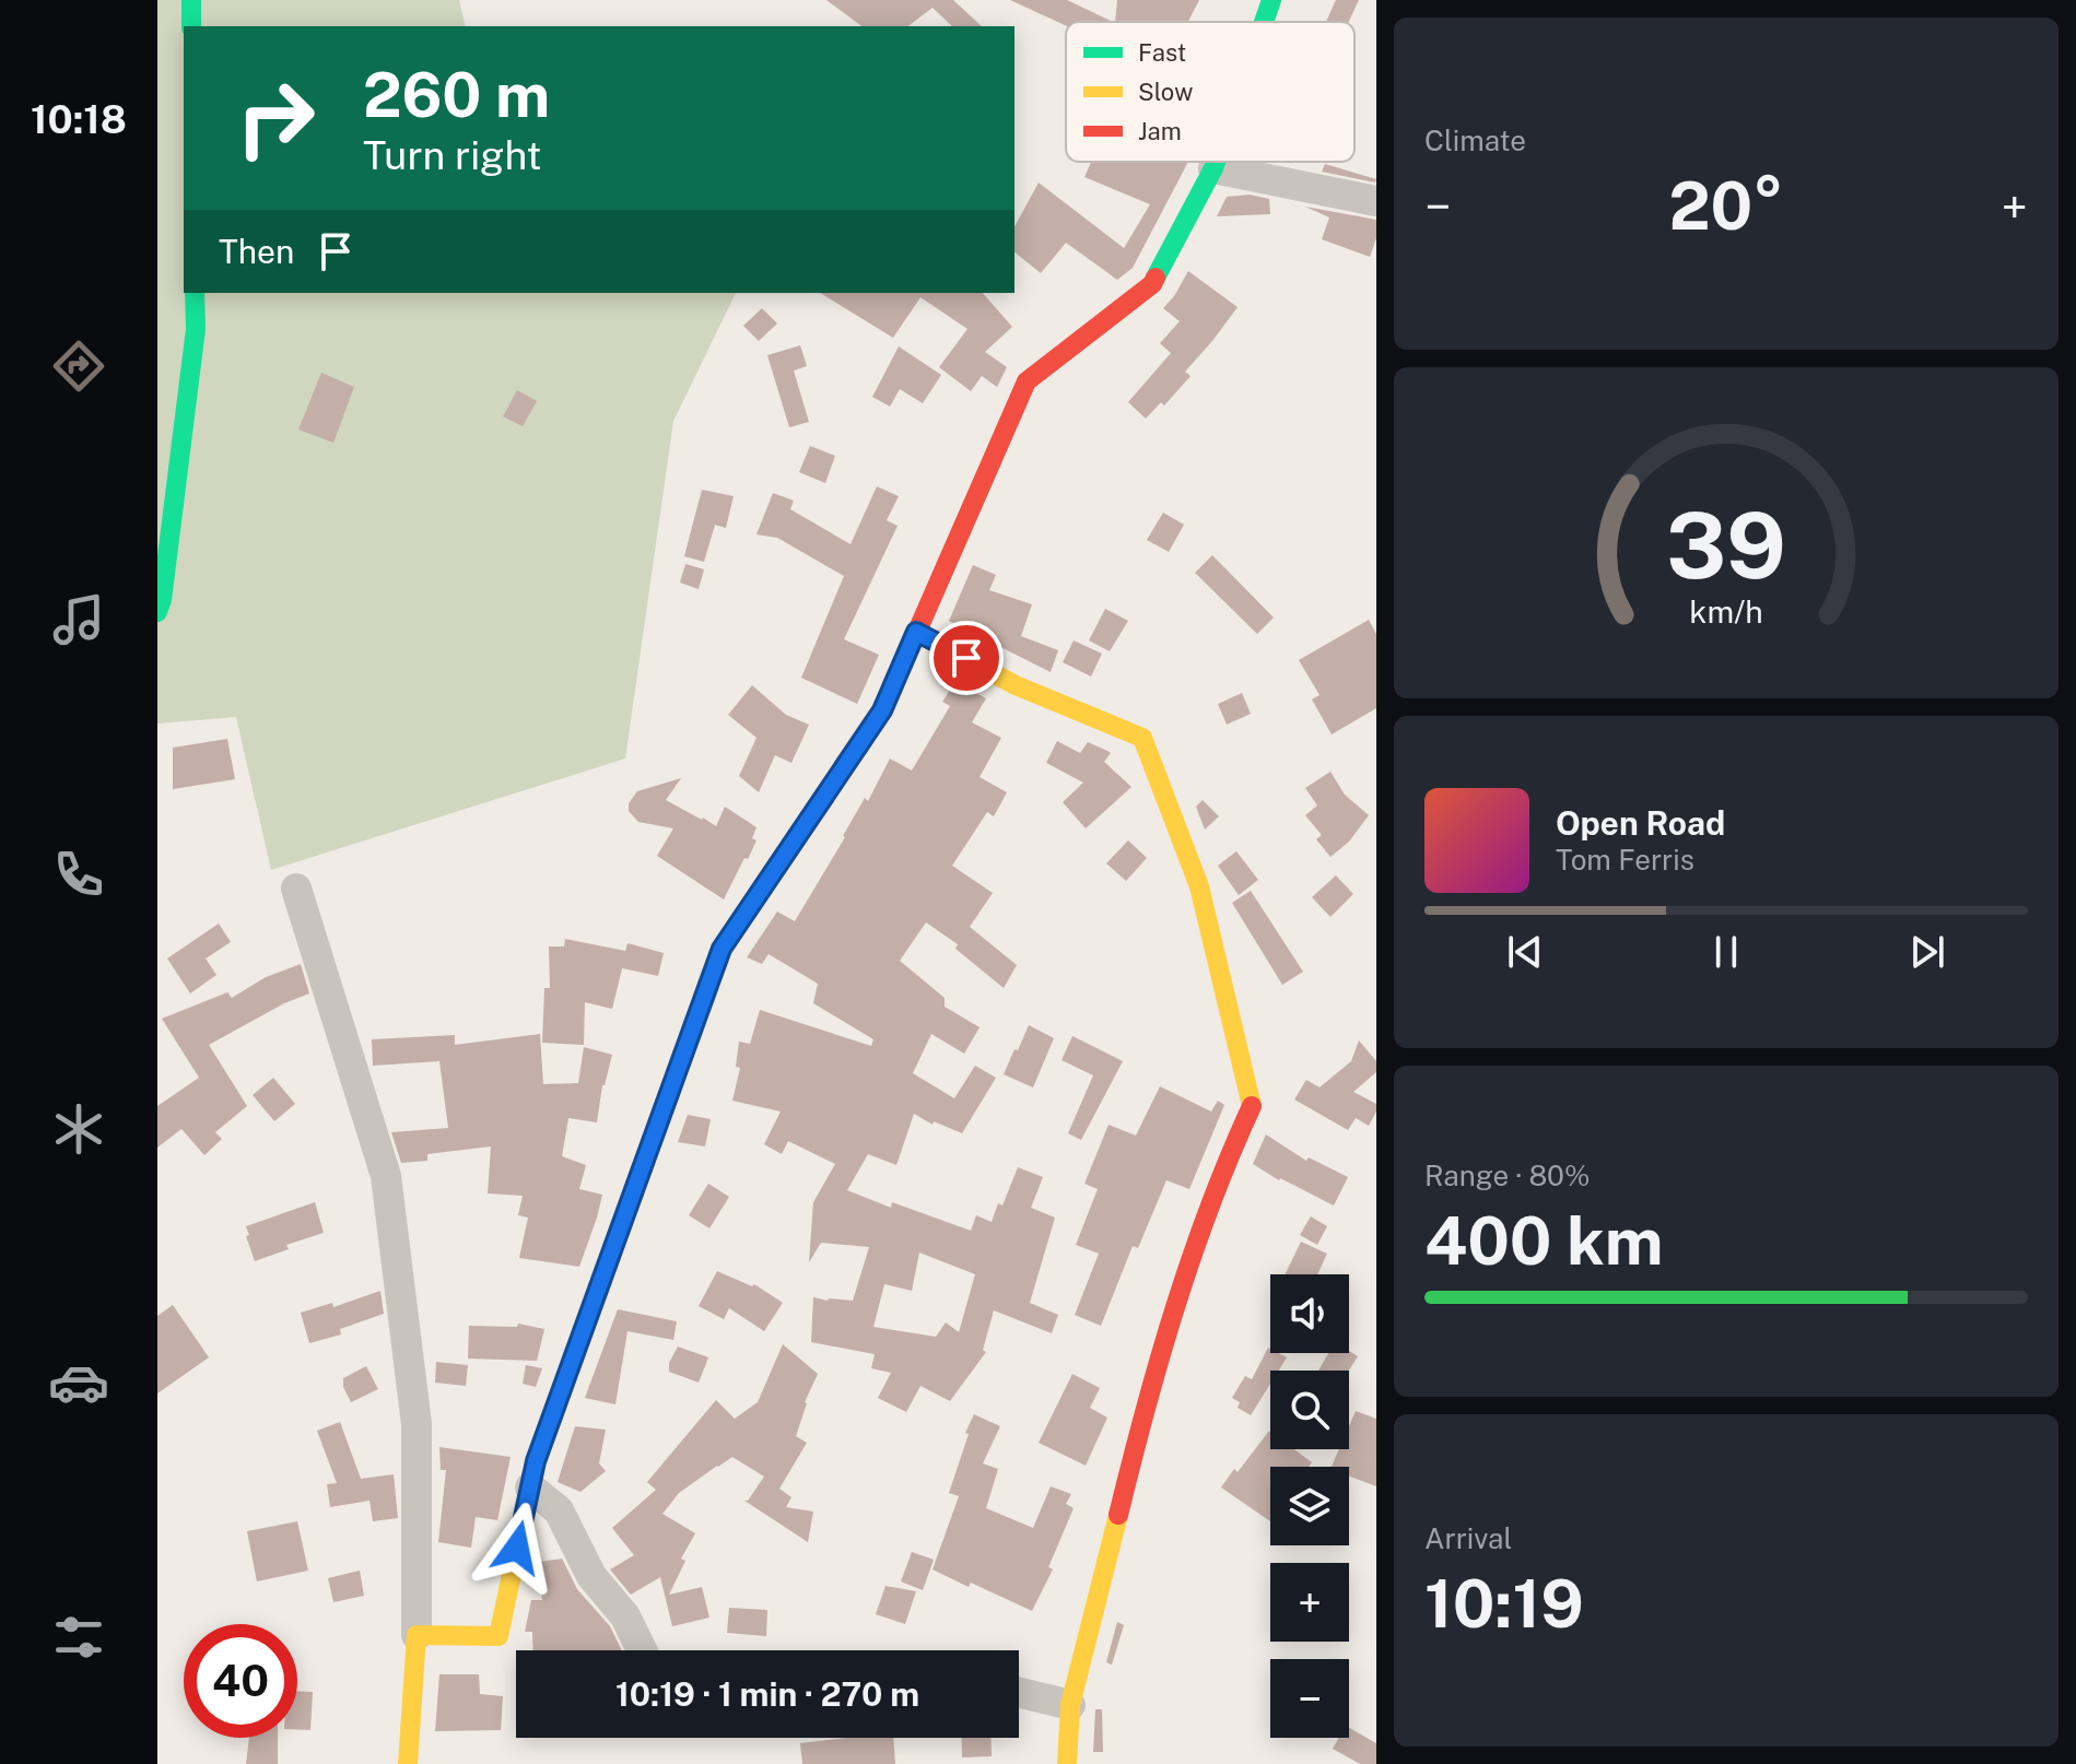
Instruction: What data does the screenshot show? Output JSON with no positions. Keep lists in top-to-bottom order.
{
  "legend": ["Fast", "Slow", "Jam"],
  "page": {
    "tabs": "10:18",
    "tile": [
      "Climate",
      ["Range · 80%", "400 km"],
      ["Arrival", "10:19"]
    ],
    "turn": ["260 m", "Turn right"],
    "heat": ["−", "20°", "+"],
    "then": "Then",
    "song": ["Open Road", "Tom Ferris"],
    "map_buttons": ["+", "−"],
    "limit": "40",
    "trip": "10:19 · 1 min · 270 m",
    "gauge": ["39", "km/h"]
  }
}
